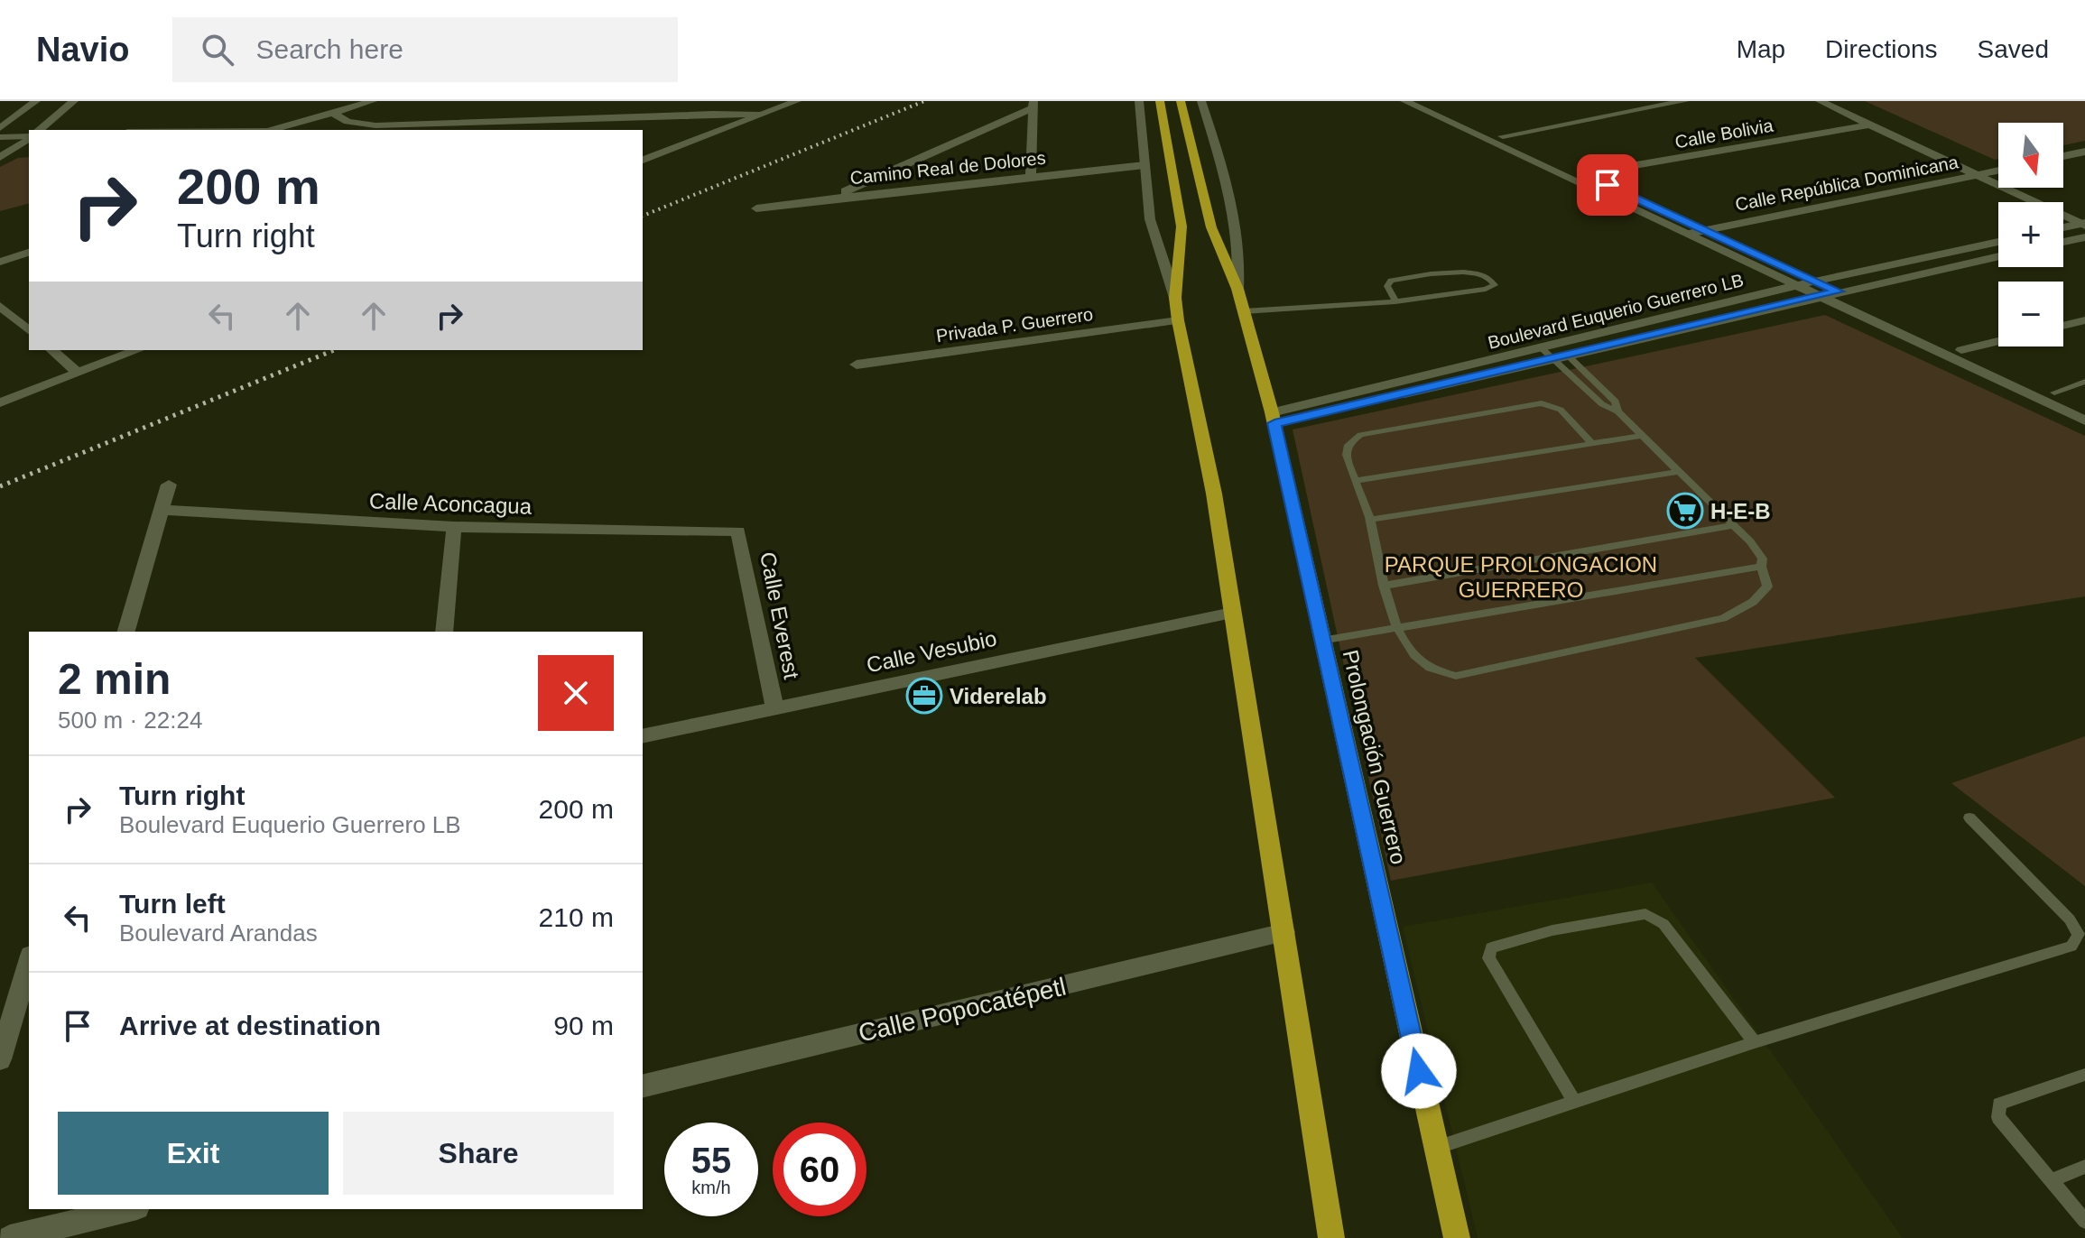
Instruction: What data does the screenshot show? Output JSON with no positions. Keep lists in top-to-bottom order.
{
  "streets": {
    "main road": ["Prolongación Guerrero"],
    "street": [
      "Calle Bolivia",
      "Camino Real de Dolores",
      "Calle República Dominicana",
      "Boulevard Euquerio Guerrero LB",
      "Privada P. Guerrero",
      "Calle Aconcagua",
      "Calle Everest",
      "Calle Vesubio",
      "Calle Popocatépetl"
    ]
  },
  "crossings": [
    ["Boulevard Euquerio Guerrero LB", "Prolongación Guerrero"],
    ["Calle Aconcagua", "Calle Everest"],
    ["Calle Everest", "Calle Vesubio"]
  ],
  "parks": ["PARQUE PROLONGACION GUERRERO"],
  "places": {
    "supermarket": ["H-E-B"],
    "office": ["Viderelab"]
  },
  "north": "bottom",
  "page": {
    "header": "Navio",
    "search": "Search here",
    "nav": ["Map", "Directions", "Saved"],
    "map_buttons": ["+", "−"],
    "turn": ["200 m", "Turn right"],
    "heading": ["2 min", "500 m · 22:24"],
    "list": [
      {
        "name": "Turn right",
        "note": "Boulevard Euquerio Guerrero LB",
        "value": "200 m"
      },
      {
        "name": "Turn left",
        "note": "Boulevard Arandas",
        "value": "210 m"
      },
      {
        "name": "Arrive at destination",
        "value": "90 m"
      }
    ],
    "buttons": ["Exit", "Share"],
    "speed": "55 km/h",
    "limit": "60"
  }
}
